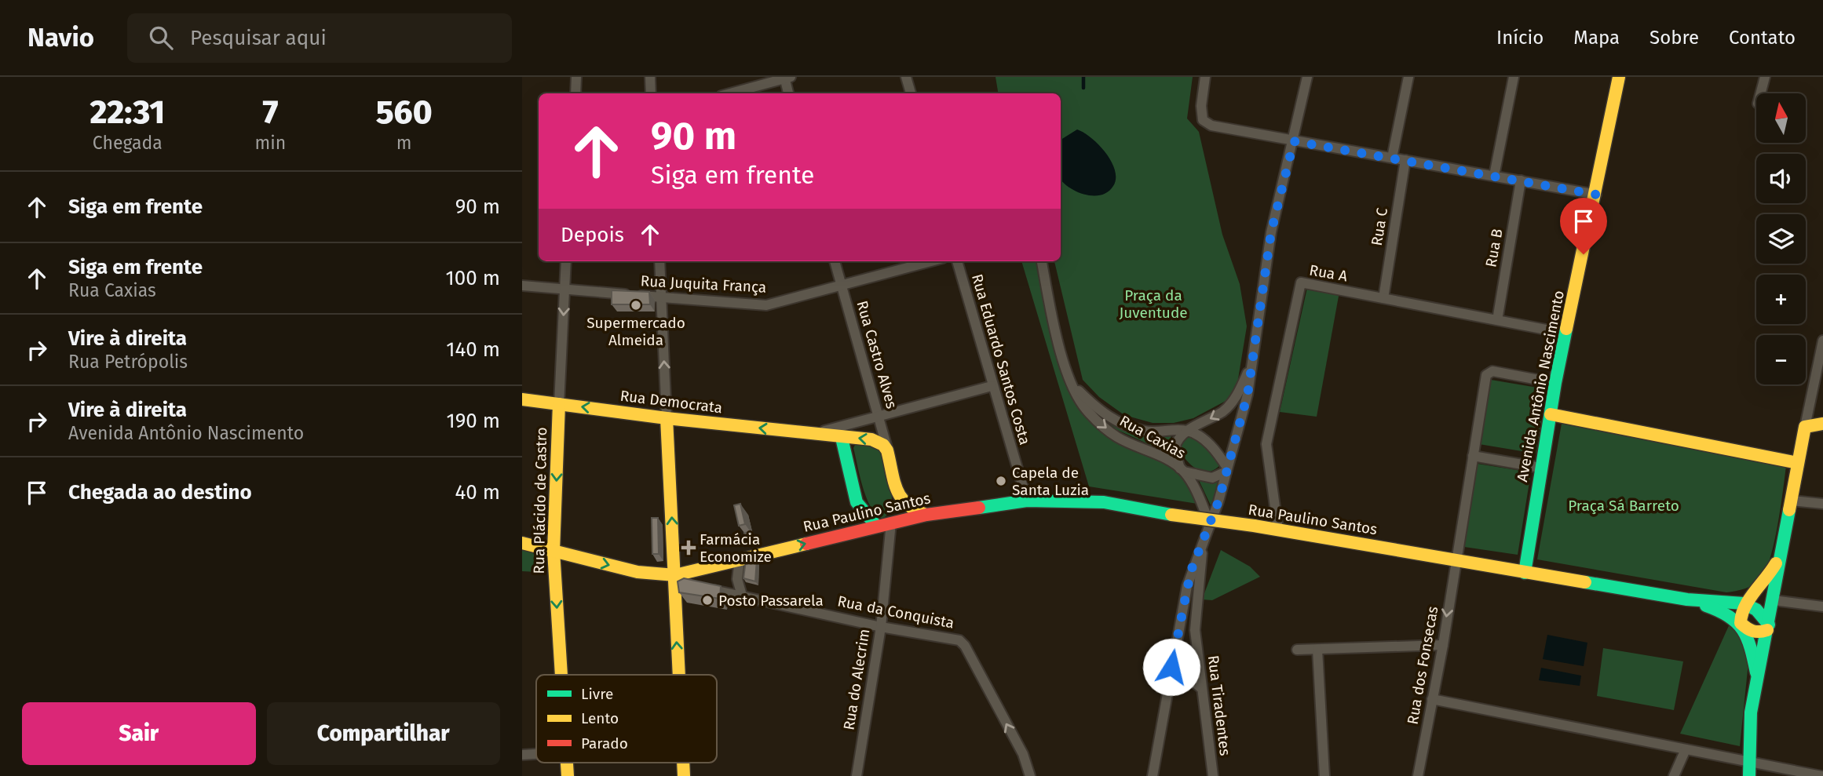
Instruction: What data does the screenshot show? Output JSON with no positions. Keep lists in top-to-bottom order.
{
  "streets": {
    "main road": [
      "Avenida Antônio Nascimento",
      "Rua Democrata",
      "Rua Plácido de Castro",
      "Rua Paulino Santos"
    ],
    "street": [
      "Rua C",
      "Rua B",
      "Rua A",
      "Rua Juquita França",
      "Rua Castro Alves",
      "Rua Eduardo Santos Costa",
      "Rua Caxias",
      "Rua da Conquista",
      "Rua dos Fonsecas",
      "Rua do Alecrim",
      "Rua Tiradentes"
    ]
  },
  "crossings": [
    ["Rua C", "Rua A"],
    ["Rua B", "Rua A"],
    ["Rua A", "Avenida Antônio Nascimento"],
    ["Rua A", "Rua Paulino Santos"],
    ["Rua Juquita França", "Rua Castro Alves"],
    ["Rua Juquita França", "Rua Plácido de Castro"],
    ["Rua Castro Alves", "Rua Democrata"],
    ["Rua Eduardo Santos Costa", "Rua Paulino Santos"],
    ["Avenida Antônio Nascimento", "Rua Paulino Santos"],
    ["Rua Democrata", "Rua Plácido de Castro"],
    ["Rua Plácido de Castro", "Rua Paulino Santos"],
    ["Rua Paulino Santos", "Rua dos Fonsecas"],
    ["Rua Paulino Santos", "Rua do Alecrim"],
    ["Rua da Conquista", "Rua do Alecrim"]
  ],
  "one_way": [
    "Rua Democrata",
    "Rua Plácido de Castro",
    "Rua da Conquista",
    "Rua dos Fonsecas"
  ],
  "parks": ["Praça da Juventude", "Praça Sá Barreto"],
  "places": {
    "other": ["Supermercado Almeida", "Capela de Santa Luzia", "Posto Passarela"],
    "health": ["Farmácia Economize"]
  },
  "legend": ["Livre", "Lento", "Parado"],
  "north": "top",
  "page": {
    "header": "Navio",
    "search": "Pesquisar aqui",
    "nav": [
      "Início",
      "Mapa",
      "Sobre",
      "Contato"
    ],
    "eta": [
      "22:31",
      "Chegada",
      "7",
      "min",
      "560",
      "m"
    ],
    "map_buttons": ["+", "−"],
    "turn": ["90 m", "Siga em frente"],
    "list": [
      {
        "name": "Siga em frente",
        "value": "90 m"
      },
      {
        "name": "Siga em frente",
        "note": "Rua Caxias",
        "value": "100 m"
      },
      {
        "name": "Vire à direita",
        "note": "Rua Petrópolis",
        "value": "140 m"
      },
      {
        "name": "Vire à direita",
        "note": "Avenida Antônio Nascimento",
        "value": "190 m"
      },
      {
        "name": "Chegada ao destino",
        "value": "40 m"
      }
    ],
    "then": "Depois",
    "buttons": ["Sair", "Compartilhar"]
  }
}
